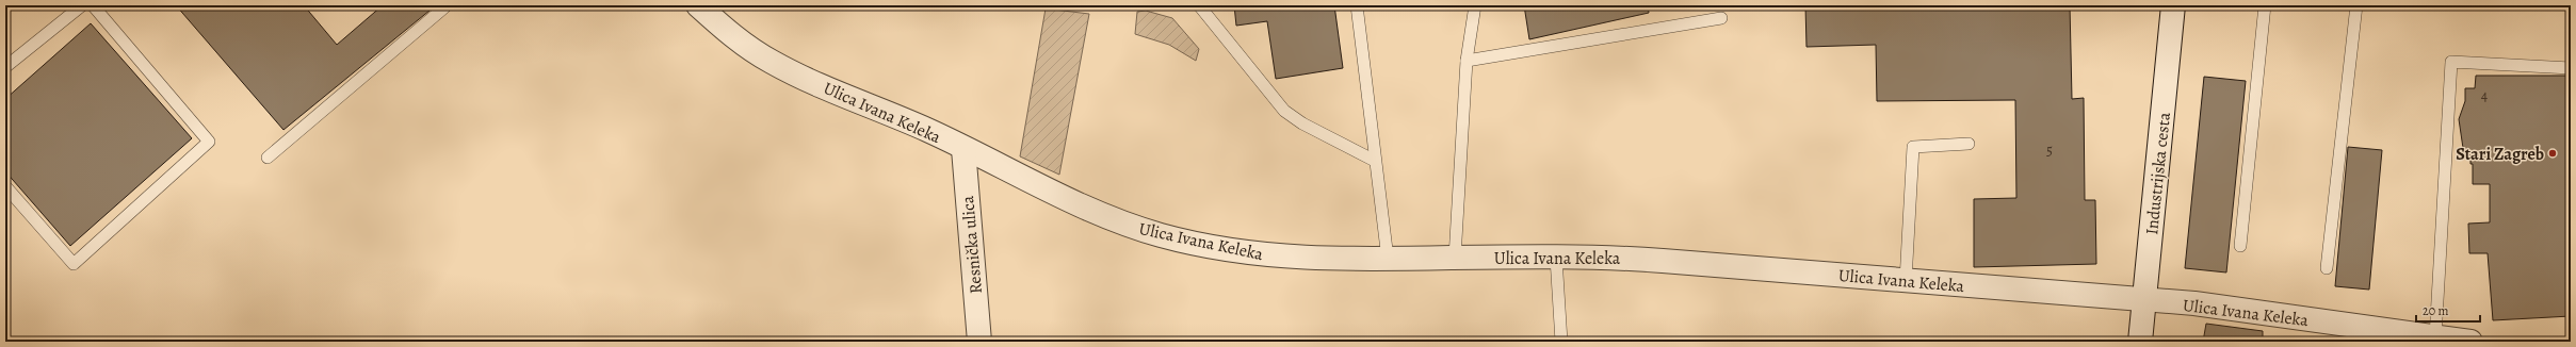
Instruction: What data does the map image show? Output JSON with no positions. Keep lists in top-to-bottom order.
{
  "streets": {
    "street": ["Ulica Ivana Keleka", "Industrijska cesta", "Resnička ulica"]
  },
  "crossings": [
    ["Ulica Ivana Keleka", "Industrijska cesta"],
    ["Ulica Ivana Keleka", "Resnička ulica"]
  ],
  "places": ["Stari Zagreb"],
  "house_numbers": ["4", "5"],
  "scale_bar": "20 m"
}
